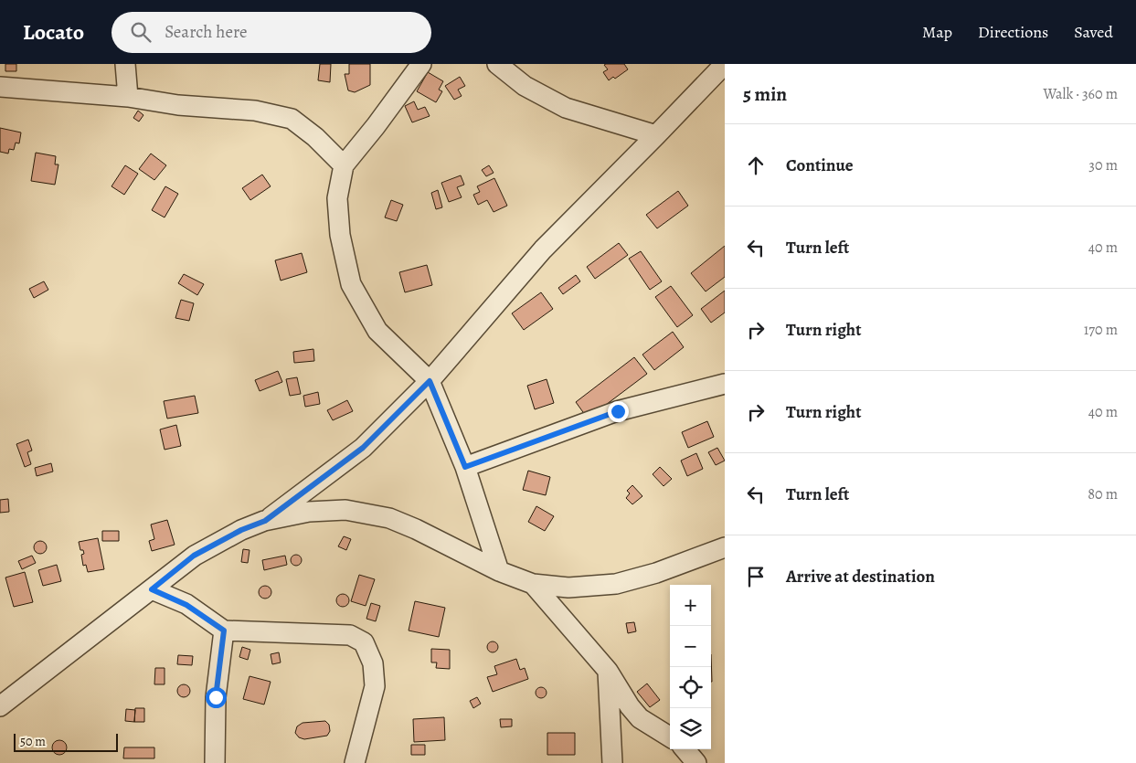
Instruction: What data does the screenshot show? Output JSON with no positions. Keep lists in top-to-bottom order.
{
  "scale_bar": "50 m",
  "page": {
    "header": "Locato",
    "search": "Search here",
    "nav": ["Map", "Directions", "Saved"],
    "heading": ["5 min", "Walk · 360 m"],
    "list": [
      ["Continue", "30 m"],
      ["Turn left", "40 m"],
      ["Turn right", "170 m"],
      ["Turn right", "40 m"],
      ["Turn left", "80 m"],
      "Arrive at destination"
    ],
    "map_buttons": ["+", "−"],
    "scale": "50 m"
  }
}
